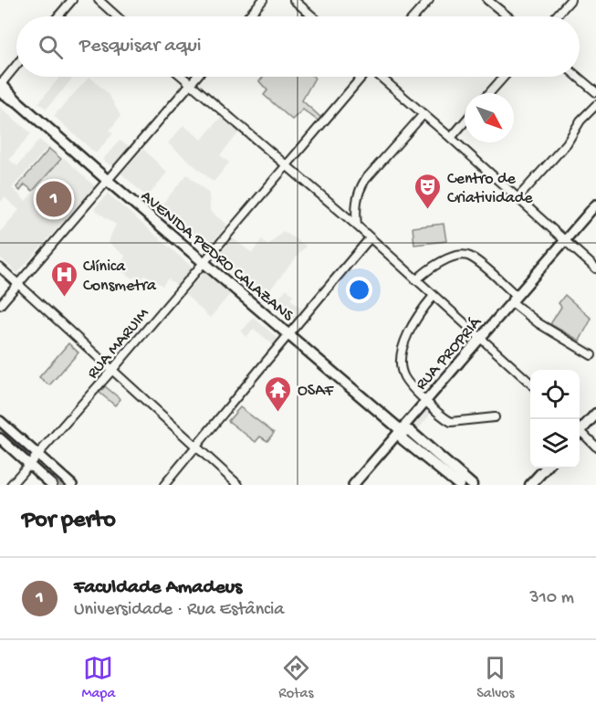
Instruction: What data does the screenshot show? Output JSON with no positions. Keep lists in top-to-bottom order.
{
  "streets": {
    "main road": ["AVENIDA PEDRO CALAZANS"],
    "street": ["RUA MARUIM", "RUA PROPRIÁ"]
  },
  "crossings": [
    ["AVENIDA PEDRO CALAZANS", "RUA MARUIM"],
    ["AVENIDA PEDRO CALAZANS", "RUA PROPRIÁ"]
  ],
  "places": {
    "theatre": ["Centro de Criatividade"],
    "hospital": ["Clínica Consmetra"],
    "temple": ["OSAF"]
  },
  "north": "bottom right",
  "page": {
    "search": "Pesquisar aqui",
    "pins": "1",
    "heading": "Por perto",
    "list": [
      {
        "mark": "1",
        "name": "Faculdade Amadeus",
        "note": "Universidade · Rua Estância",
        "value": "310 m"
      }
    ],
    "nav": ["Mapa", "Rotas", "Salvos"]
  }
}
